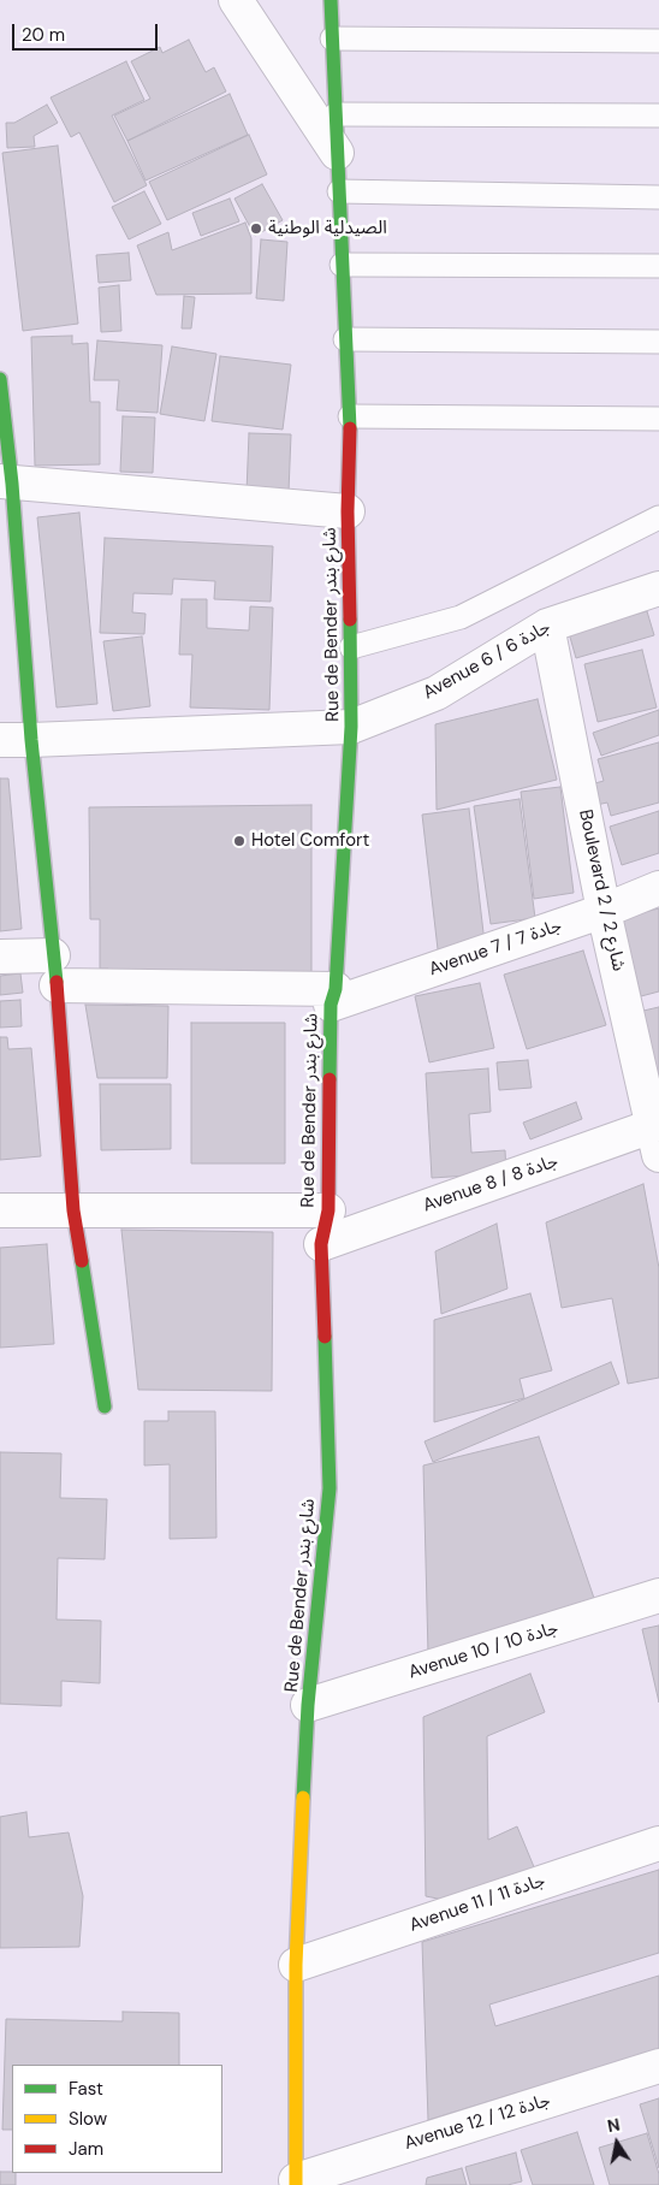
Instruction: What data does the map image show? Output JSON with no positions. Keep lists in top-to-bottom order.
{
  "streets": {
    "street": [
      "Rue de Bender شارع بندر",
      "Avenue 6 / جادة 6",
      "Boulevard 2 / شارع 2",
      "Avenue 7 / جادة 7",
      "Avenue 8 / جادة 8",
      "Avenue 10 / جادة 10",
      "Avenue 11 / جادة 11",
      "Avenue 12 / جادة 12"
    ]
  },
  "crossings": [
    ["Rue de Bender شارع بندر", "Avenue 6 / جادة 6"],
    ["Rue de Bender شارع بندر", "Avenue 7 / جادة 7"],
    ["Rue de Bender شارع بندر", "Avenue 8 / جادة 8"],
    ["Rue de Bender شارع بندر", "Avenue 10 / جادة 10"],
    ["Rue de Bender شارع بندر", "Avenue 11 / جادة 11"],
    ["Rue de Bender شارع بندر", "Avenue 12 / جادة 12"],
    ["Avenue 6 / جادة 6", "Boulevard 2 / شارع 2"],
    ["Boulevard 2 / شارع 2", "Avenue 7 / جادة 7"],
    ["Boulevard 2 / شارع 2", "Avenue 8 / جادة 8"]
  ],
  "places": ["الصيدلية الوطنية", "Hotel Comfort"],
  "legend": ["Fast", "Slow", "Jam"],
  "scale_bar": "20 m",
  "north": "top"
}
